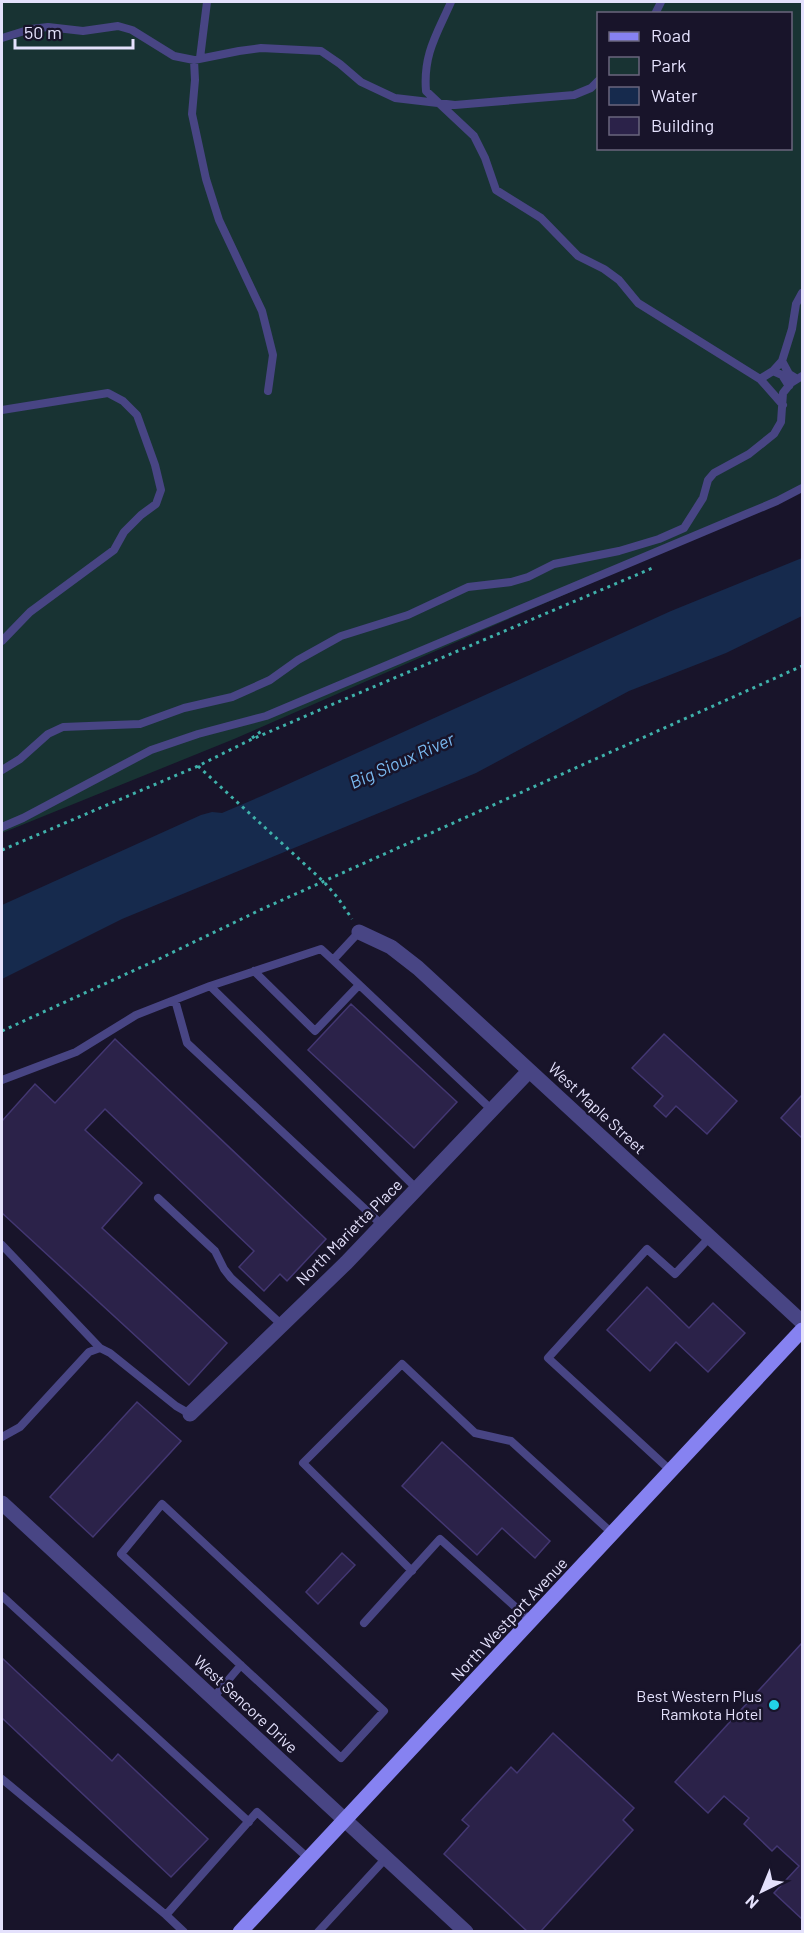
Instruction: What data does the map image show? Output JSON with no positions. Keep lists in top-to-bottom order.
{
  "streets": {
    "main road": ["North Westport Avenue"],
    "street": ["West Maple Street", "North Marietta Place", "West Sencore Drive"]
  },
  "crossings": [
    ["West Maple Street", "North Marietta Place"],
    ["North Westport Avenue", "West Sencore Drive"]
  ],
  "water": ["Big Sioux River"],
  "places": ["Best Western Plus Ramkota Hotel"],
  "legend": [
    "Road",
    "Park",
    "Water",
    "Building"
  ],
  "scale_bar": "50 m",
  "north": "bottom left"
}
